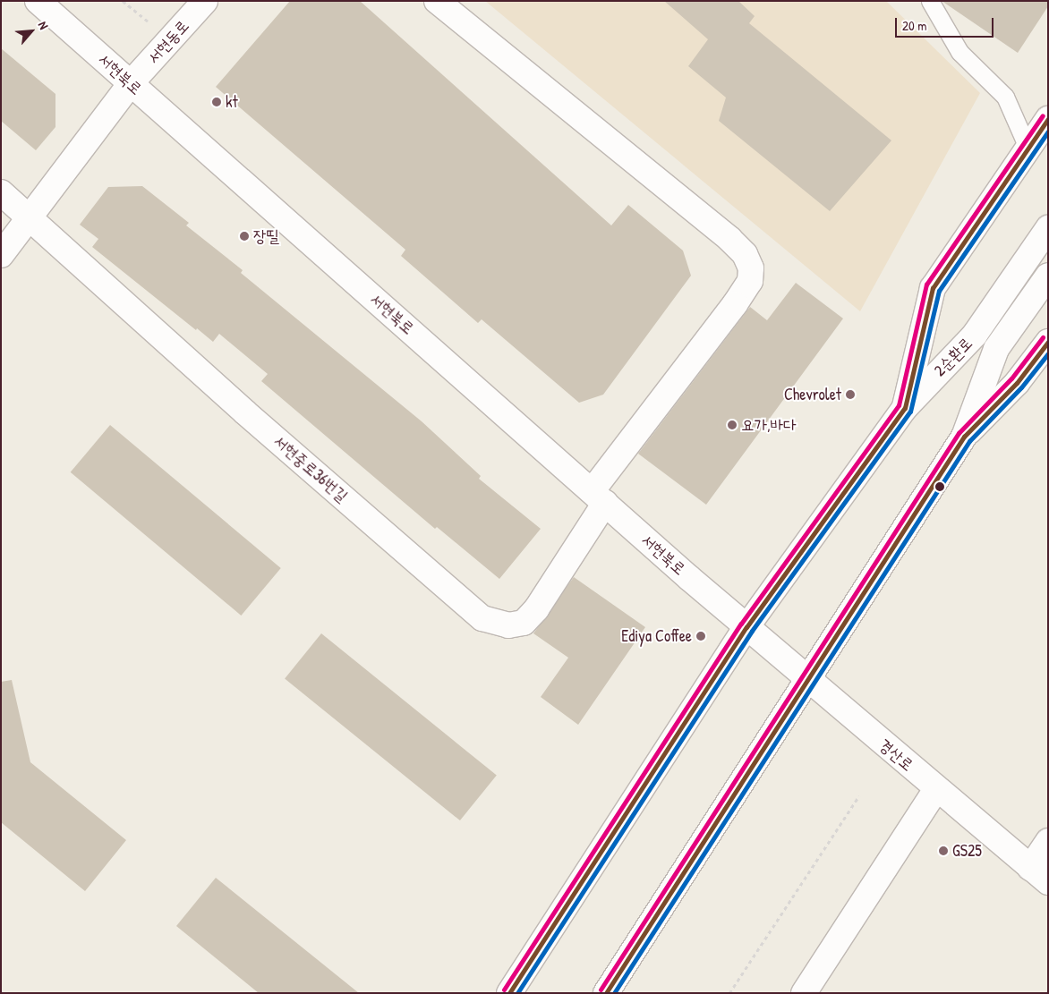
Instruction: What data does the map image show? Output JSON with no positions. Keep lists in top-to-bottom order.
{
  "streets": {
    "street": [
      "서현동로",
      "서현북로",
      "2순환로",
      "서현중로36번길",
      "경산로"
    ]
  },
  "crossings": [
    ["서현동로", "서현북로"],
    ["서현동로", "서현중로36번길"],
    ["서현북로", "2순환로"],
    ["서현북로", "서현중로36번길"],
    ["서현북로", "경산로"],
    ["2순환로", "경산로"]
  ],
  "places": [
    "kt",
    "장띨",
    "Chevrolet",
    "요가,바다",
    "Ediya Coffee",
    "GS25"
  ],
  "scale_bar": "20 m",
  "north": "top right"
}
